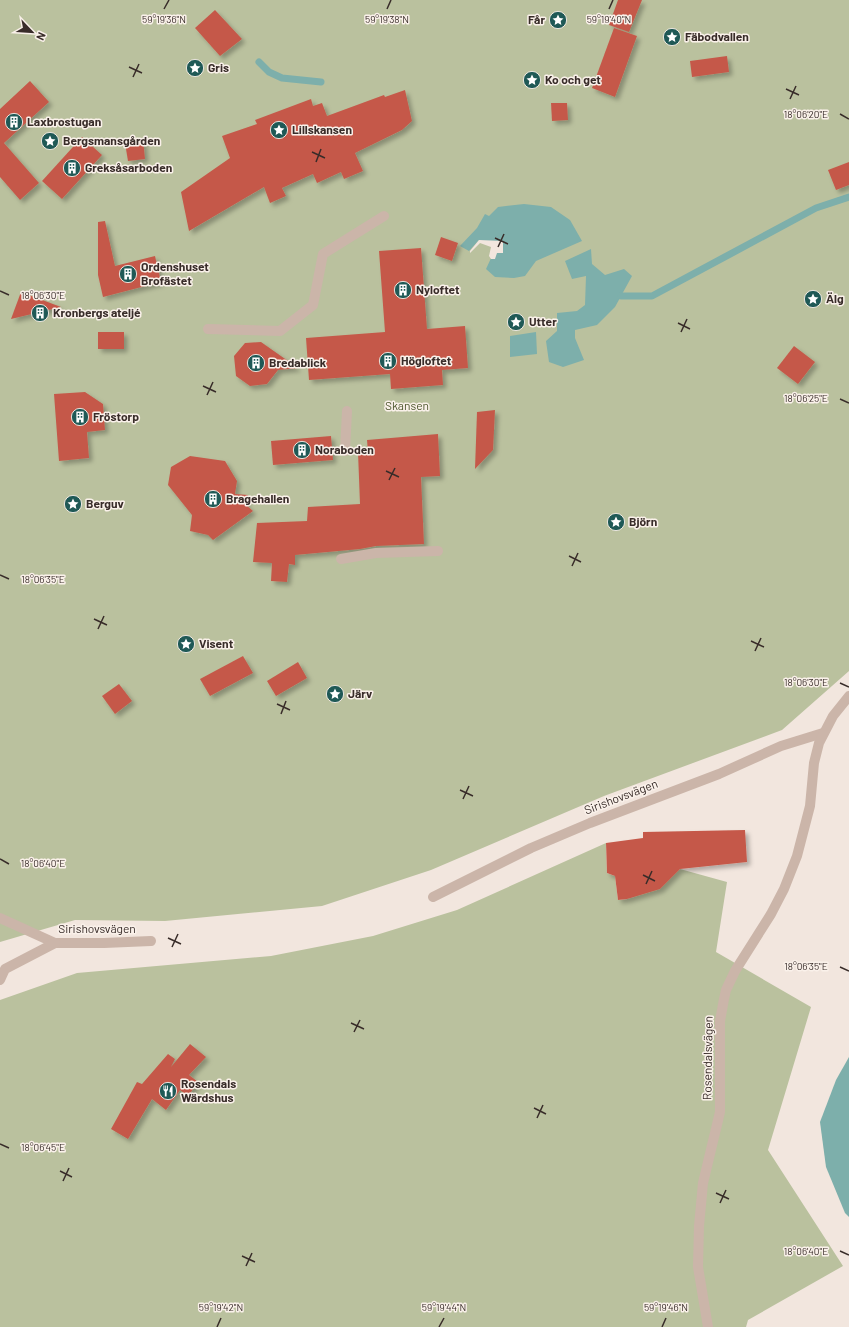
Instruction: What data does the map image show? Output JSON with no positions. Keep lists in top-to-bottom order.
{
  "streets": {
    "street": ["Sirishovsvägen", "Rosendalsvägen"]
  },
  "crossings": [
    ["Sirishovsvägen", "Rosendalsvägen"]
  ],
  "parks": ["Skansen"],
  "places": {
    "place": [
      "Får",
      "Fäbodvallen",
      "Gris",
      "Ko och get",
      "Lillskansen",
      "Bergsmansgården",
      "Älg",
      "Utter",
      "Berguv",
      "Björn",
      "Visent",
      "Järv"
    ],
    "building": [
      "Laxbrostugan",
      "Greksåsarboden",
      "Ordenshuset Brofästet",
      "Nyloftet",
      "Kronbergs ateljé",
      "Högloftet",
      "Bredablick",
      "Fröstorp",
      "Noraboden",
      "Bragehallen"
    ],
    "restaurant": ["Rosendals Wärdshus"]
  },
  "north": "bottom right",
  "coordinates": [
    "59°19'36\"N",
    "59°19'38\"N",
    "59°19'40\"N",
    "18°06'20\"E",
    "18°06'30\"E",
    "18°06'25\"E",
    "18°06'35\"E",
    "18°06'40\"E",
    "18°06'45\"E",
    "59°19'42\"N",
    "59°19'44\"N",
    "59°19'46\"N"
  ]
}
